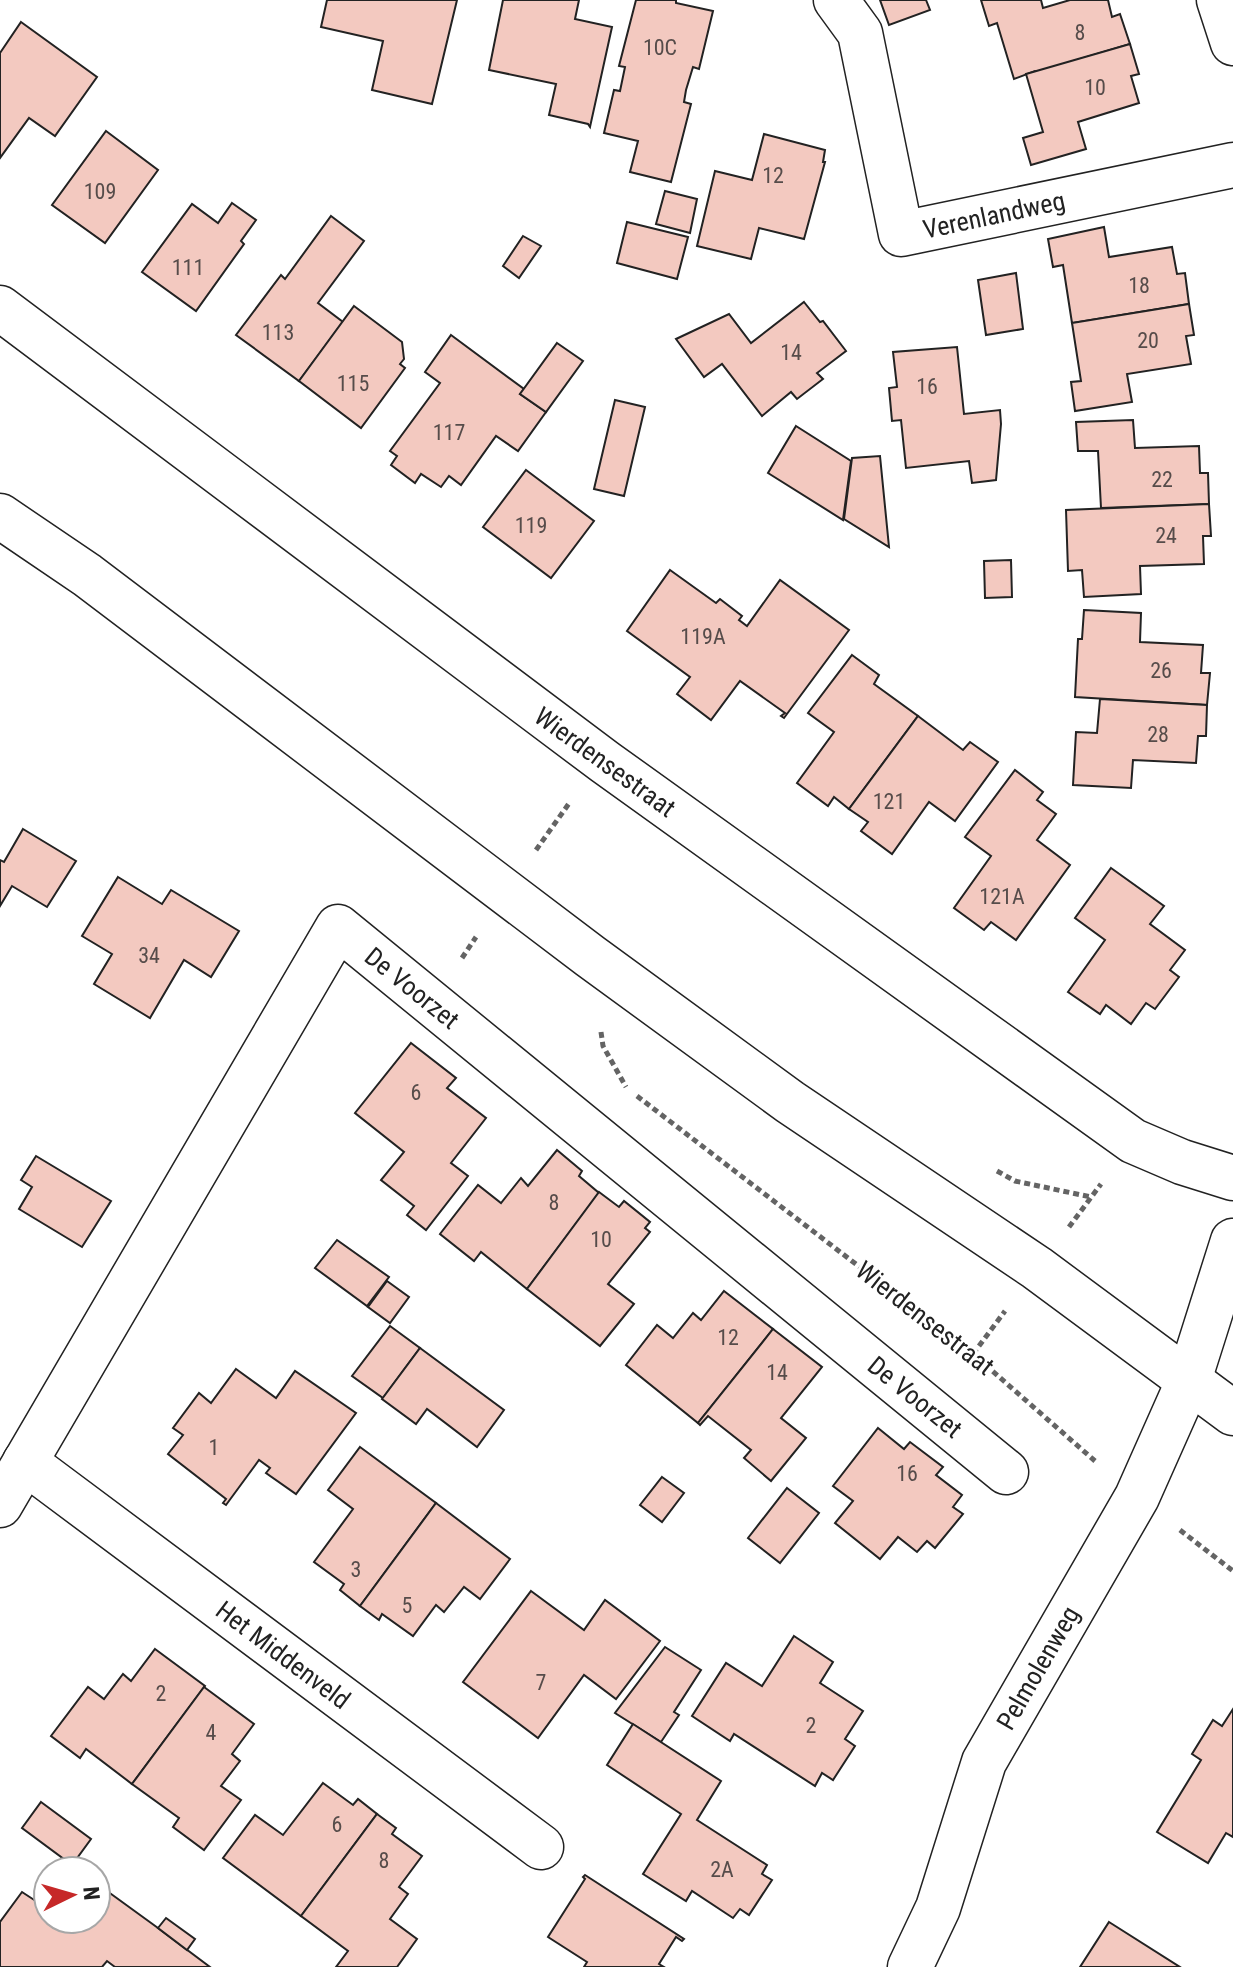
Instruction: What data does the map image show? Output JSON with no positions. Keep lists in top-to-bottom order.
{
  "streets": {
    "street": [
      "Verenlandweg",
      "Wierdensestraat",
      "De Voorzet",
      "Het Middenveld",
      "Pelmolenweg"
    ]
  },
  "crossings": [
    ["Wierdensestraat", "Pelmolenweg"],
    ["De Voorzet", "Het Middenveld"]
  ],
  "house_numbers": [
    "8",
    "10C",
    "10",
    "12",
    "109",
    "111",
    "18",
    "113",
    "20",
    "14",
    "115",
    "16",
    "117",
    "22",
    "119",
    "24",
    "119A",
    "26",
    "28",
    "121",
    "121A",
    "34",
    "6",
    "8",
    "10",
    "12",
    "14",
    "1",
    "16",
    "3",
    "5",
    "7",
    "2",
    "2",
    "4",
    "6",
    "8",
    "2A"
  ],
  "north": "right"
}
